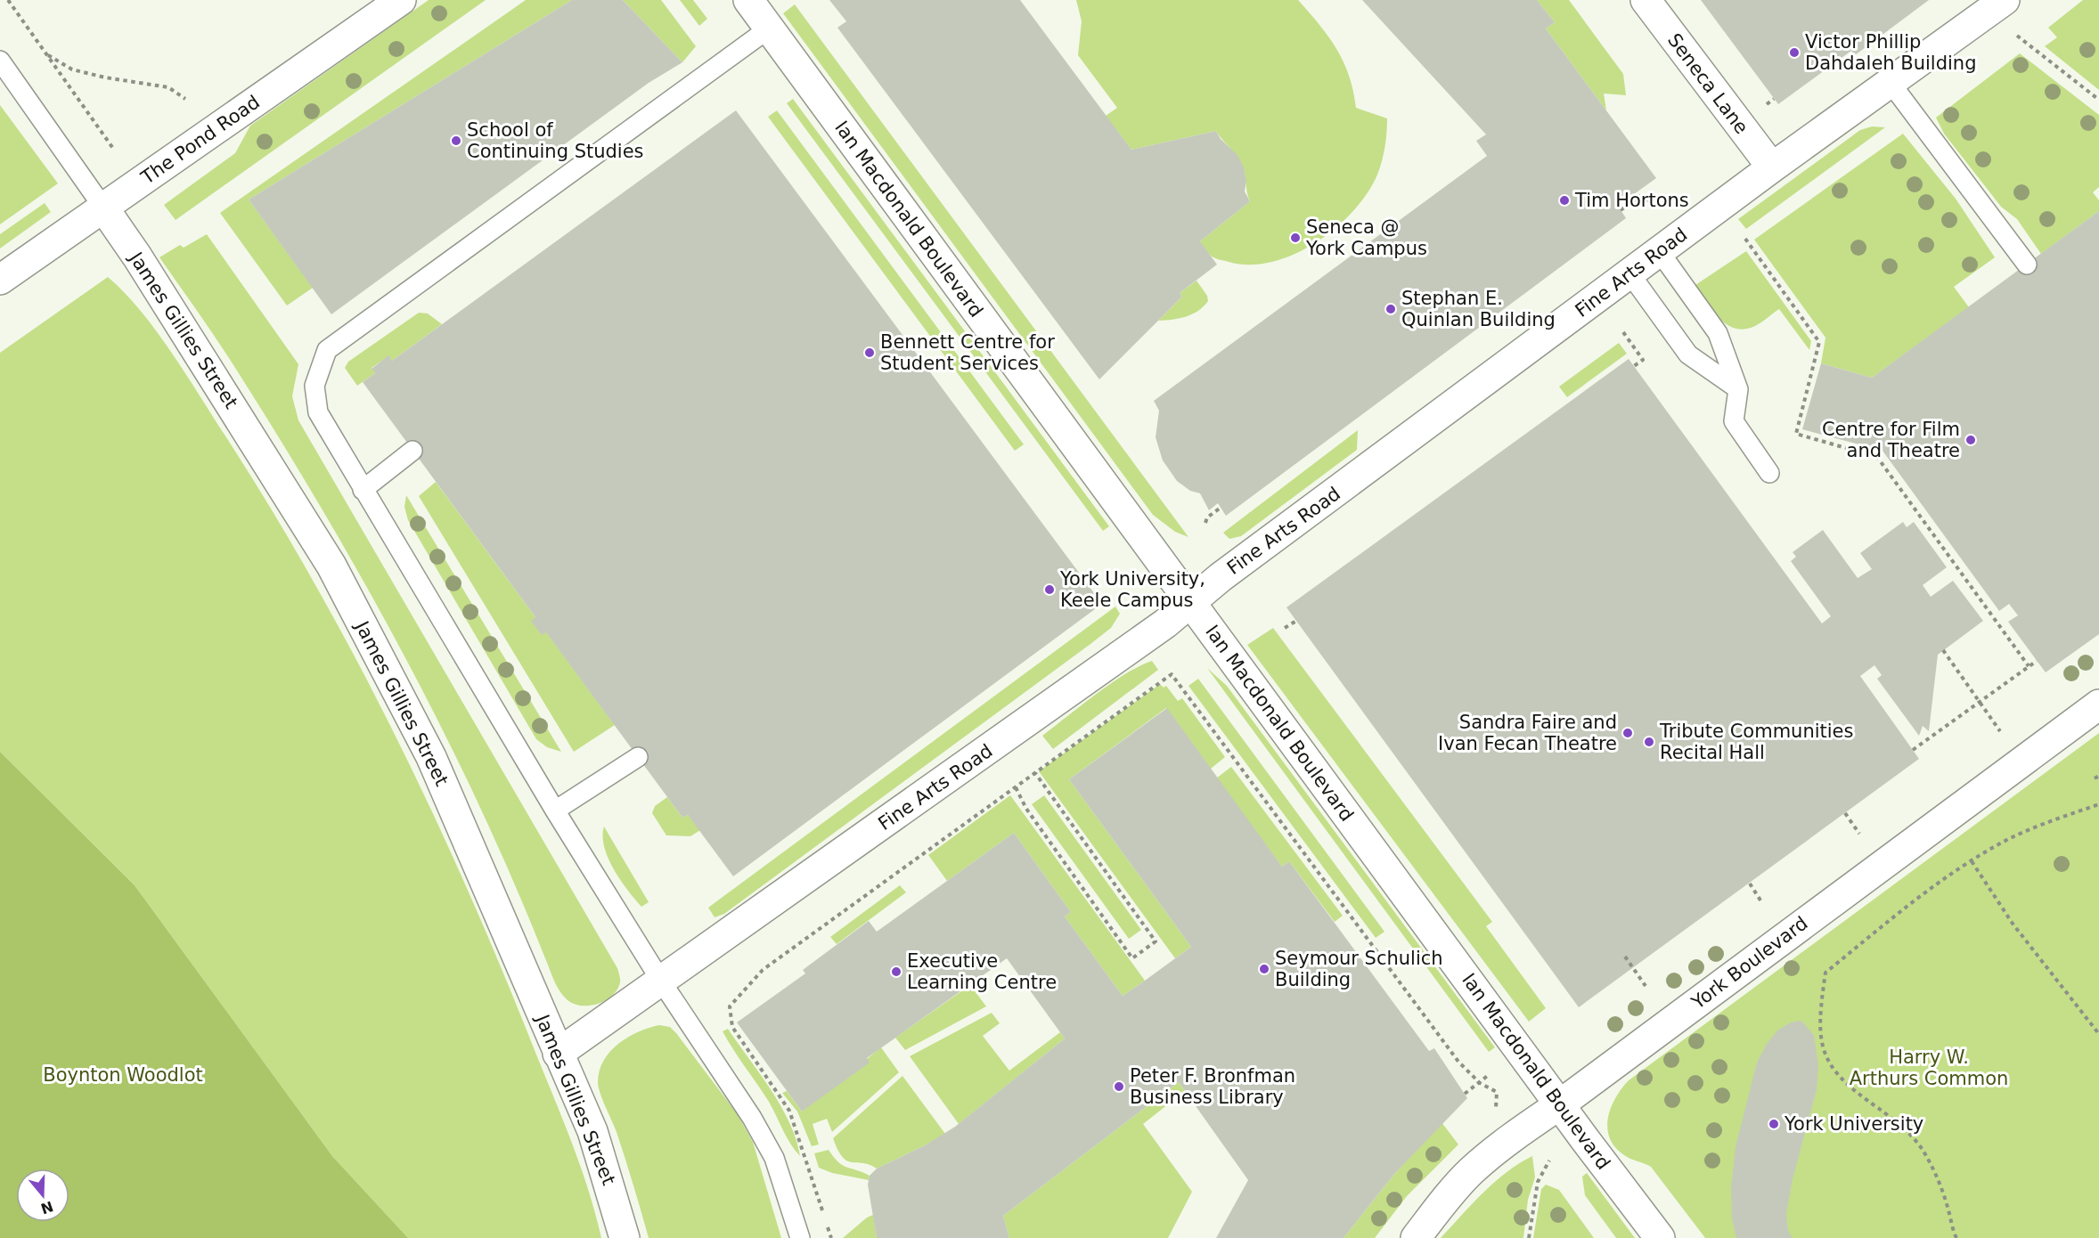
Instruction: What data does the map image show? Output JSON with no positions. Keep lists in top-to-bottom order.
{
  "streets": {
    "street": [
      "Seneca Lane",
      "The Pond Road",
      "Ian Macdonald Boulevard",
      "Fine Arts Road",
      "James Gillies Street",
      "York Boulevard"
    ]
  },
  "crossings": [
    ["Seneca Lane", "Fine Arts Road"],
    ["The Pond Road", "James Gillies Street"],
    ["Ian Macdonald Boulevard", "Fine Arts Road"],
    ["Ian Macdonald Boulevard", "York Boulevard"],
    ["Fine Arts Road", "James Gillies Street"]
  ],
  "parks": ["Harry W. Arthurs Common", "Boynton Woodlot"],
  "places": [
    "Victor Phillip Dahdaleh Building",
    "School of Continuing Studies",
    "Tim Hortons",
    "Seneca @ York Campus",
    "Stephan E. Quinlan Building",
    "Bennett Centre for Student Services",
    "Centre for Film and Theatre",
    "York University, Keele Campus",
    "Sandra Faire and Ivan Fecan Theatre",
    "Tribute Communities Recital Hall",
    "Seymour Schulich Building",
    "Executive Learning Centre",
    "Peter F. Bronfman Business Library",
    "York University"
  ],
  "north": "bottom"
}
